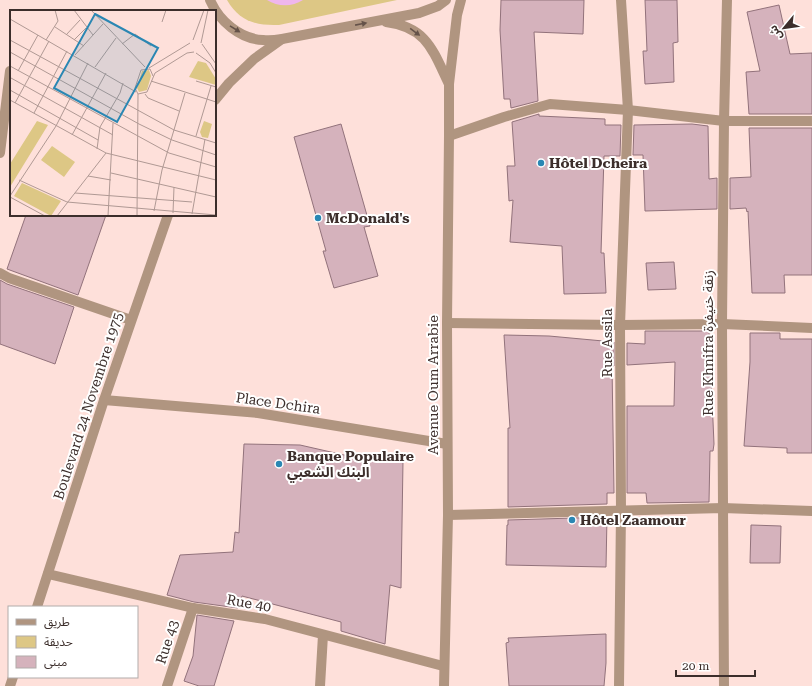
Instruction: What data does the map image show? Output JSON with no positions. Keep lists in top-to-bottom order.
{
  "streets": {
    "street": [
      "Rue Assila",
      "Rue Khnifra زنقة خنيفرة",
      "Avenue Oum Arrabie",
      "Place Dchira",
      "Boulevard 24 Novembre 1975",
      "Rue 40",
      "Rue 43"
    ]
  },
  "crossings": [
    ["Avenue Oum Arrabie", "Place Dchira"],
    ["Avenue Oum Arrabie", "Rue 40"],
    ["Place Dchira", "Boulevard 24 Novembre 1975"],
    ["Boulevard 24 Novembre 1975", "Rue 40"],
    ["Rue 40", "Rue 43"]
  ],
  "places": [
    "Hôtel Dcheira",
    "McDonald's",
    "Banque Populaire البنك الشعبي",
    "Hôtel Zaamour"
  ],
  "legend": ["طريق", "حديقة", "مبنى"],
  "scale_bar": "20 m",
  "north": "bottom left"
}
